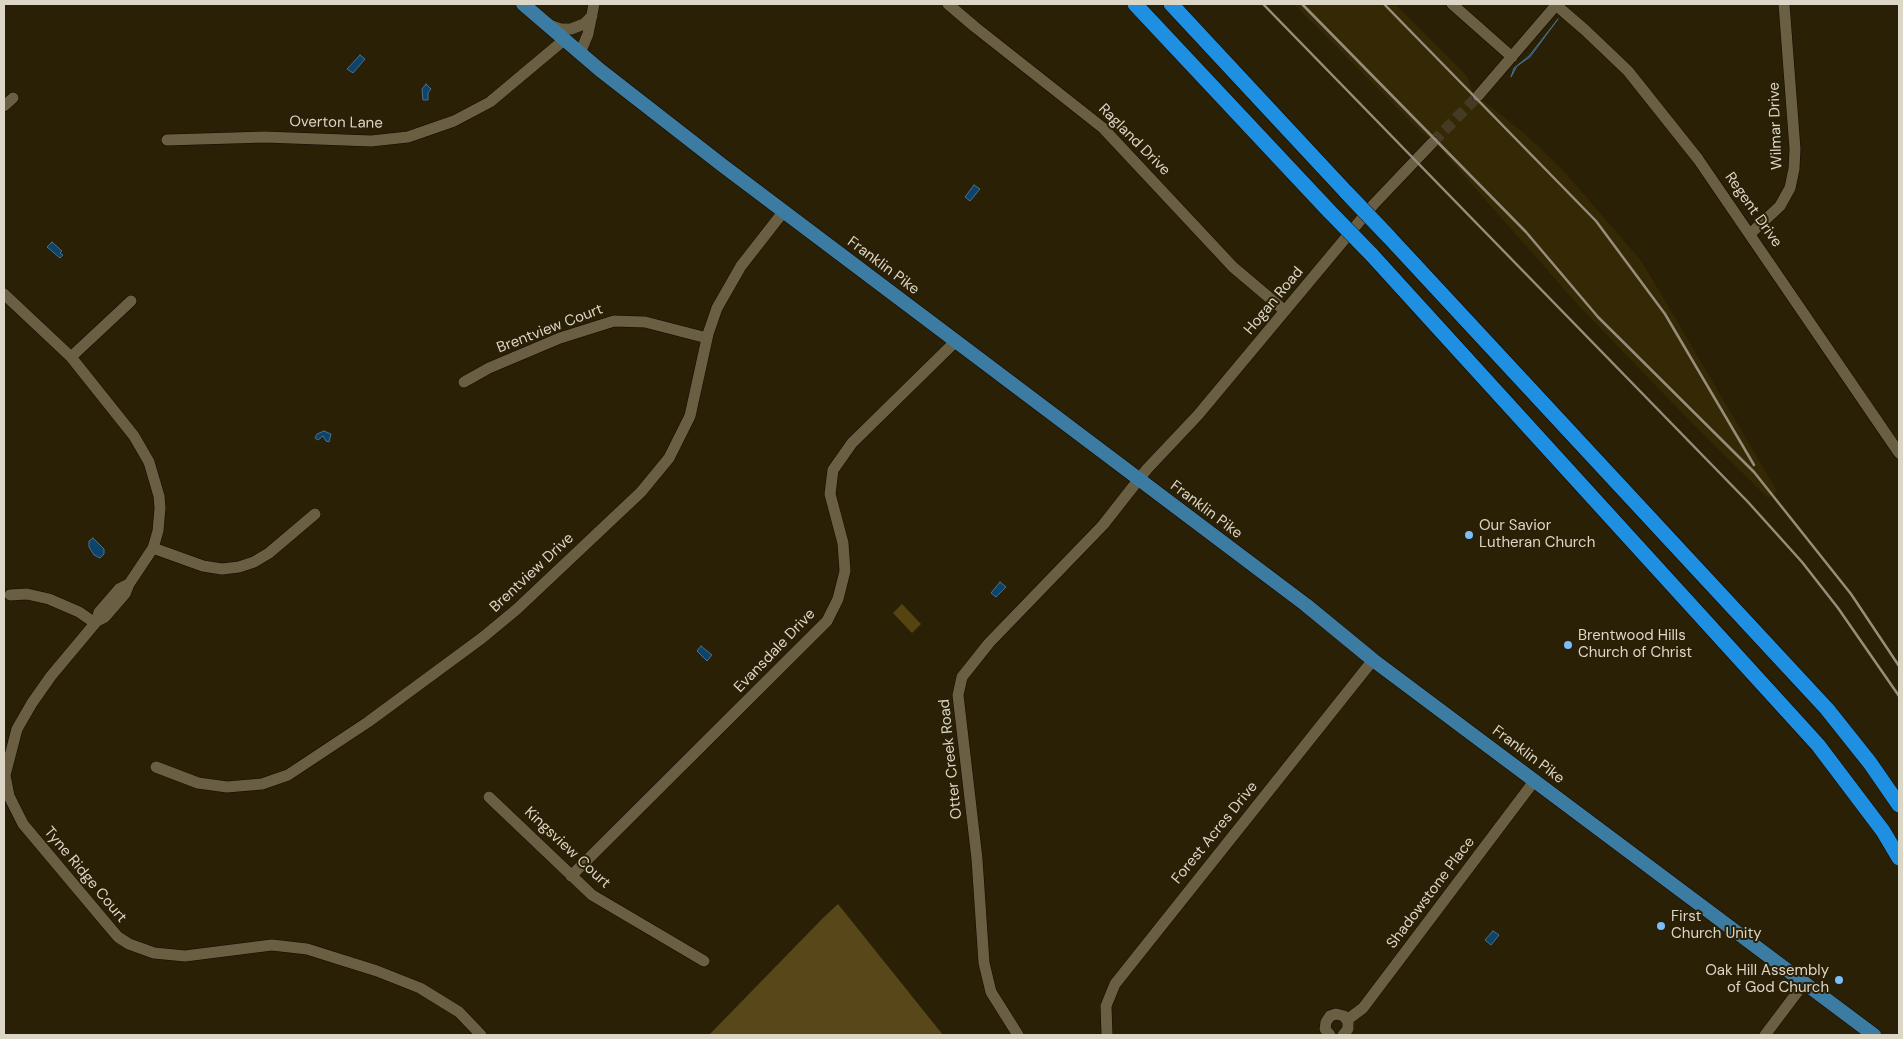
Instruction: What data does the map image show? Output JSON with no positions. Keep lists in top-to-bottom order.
{
  "streets": {
    "main road": ["Franklin Pike"],
    "street": [
      "Overton Lane",
      "Wilmar Drive",
      "Ragland Drive",
      "Regent Drive",
      "Hogan Road",
      "Brentview Court",
      "Brentview Drive",
      "Evansdale Drive",
      "Otter Creek Road",
      "Forest Acres Drive",
      "Kingsview Court",
      "Tyne Ridge Court",
      "Shadowstone Place"
    ]
  },
  "crossings": [
    ["Overton Lane", "Franklin Pike"],
    ["Wilmar Drive", "Regent Drive"],
    ["Ragland Drive", "Hogan Road"],
    ["Franklin Pike", "Hogan Road"],
    ["Franklin Pike", "Brentview Drive"],
    ["Franklin Pike", "Evansdale Drive"],
    ["Franklin Pike", "Otter Creek Road"],
    ["Franklin Pike", "Forest Acres Drive"],
    ["Franklin Pike", "Shadowstone Place"],
    ["Hogan Road", "Otter Creek Road"],
    ["Brentview Court", "Brentview Drive"],
    ["Evansdale Drive", "Kingsview Court"]
  ],
  "places": [
    "Our Savior Lutheran Church",
    "Brentwood Hills Church of Christ",
    "First Church Unity",
    "Oak Hill Assembly of God Church"
  ]
}
